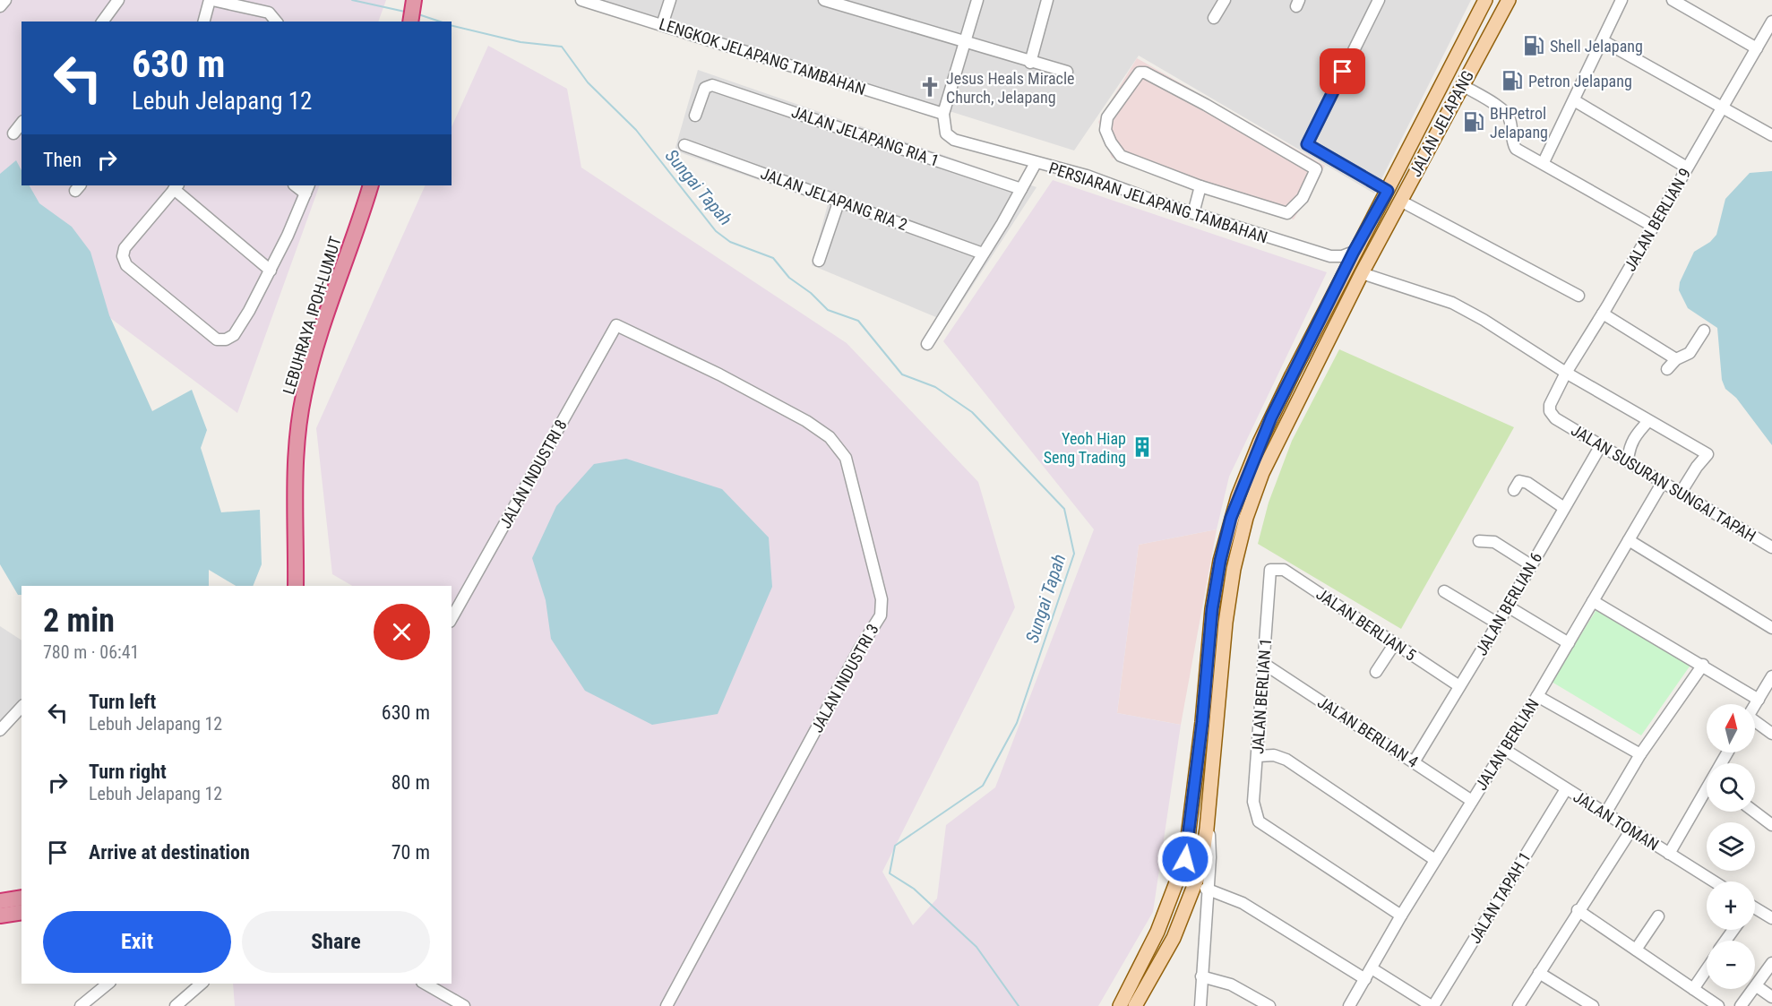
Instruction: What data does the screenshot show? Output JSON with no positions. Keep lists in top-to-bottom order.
{
  "streets": {
    "highway": ["LEBUHRAYA IPOH-LUMUT"],
    "main road": ["JALAN JELAPANG"],
    "street": [
      "LENGKOK JELAPANG TAMBAHAN",
      "JALAN JELAPANG RIA 1",
      "JALAN JELAPANG RIA 2",
      "PERSIARAN JELAPANG TAMBAHAN",
      "JALAN BERLIAN 9",
      "JALAN INDUSTRI 8",
      "JALAN SUSURAN SUNGAI TAPAH",
      "JALAN BERLIAN 6",
      "JALAN BERLIAN 5",
      "JALAN INDUSTRI 3",
      "JALAN BERLIAN 1",
      "JALAN BERLIAN 4",
      "JALAN BERLIAN",
      "JALAN TOMAN",
      "JALAN TAPAH 1"
    ]
  },
  "crossings": [
    ["LENGKOK JELAPANG TAMBAHAN", "PERSIARAN JELAPANG TAMBAHAN"],
    ["JALAN JELAPANG", "PERSIARAN JELAPANG TAMBAHAN"],
    ["JALAN BERLIAN 9", "JALAN SUSURAN SUNGAI TAPAH"],
    ["JALAN INDUSTRI 8", "JALAN INDUSTRI 3"],
    ["JALAN SUSURAN SUNGAI TAPAH", "JALAN BERLIAN 6"],
    ["JALAN SUSURAN SUNGAI TAPAH", "JALAN BERLIAN"],
    ["JALAN BERLIAN 6", "JALAN BERLIAN 5"],
    ["JALAN BERLIAN 6", "JALAN BERLIAN 4"],
    ["JALAN BERLIAN 5", "JALAN BERLIAN 1"],
    ["JALAN BERLIAN 1", "JALAN BERLIAN 4"],
    ["JALAN BERLIAN 1", "JALAN BERLIAN"],
    ["JALAN BERLIAN 4", "JALAN BERLIAN"],
    ["JALAN BERLIAN", "JALAN TOMAN"],
    ["JALAN TOMAN", "JALAN TAPAH 1"]
  ],
  "water": ["Sungai Tapah"],
  "places": {
    "fuel station": ["Shell Jelapang", "Petron Jelapang", "BHPetrol Jelapang"],
    "church": ["Jesus Heals Miracle Church, Jelapang"],
    "building": ["Yeoh Hiap Seng Trading"]
  },
  "north": "top",
  "page": {
    "turn": ["630 m", "Lebuh Jelapang 12"],
    "then": "Then",
    "heading": ["2 min", "780 m · 06:41"],
    "list": [
      {
        "name": "Turn left",
        "note": "Lebuh Jelapang 12",
        "value": "630 m"
      },
      {
        "name": "Turn right",
        "note": "Lebuh Jelapang 12",
        "value": "80 m"
      },
      {
        "name": "Arrive at destination",
        "value": "70 m"
      }
    ],
    "map_buttons": ["+", "−"],
    "buttons": ["Exit", "Share"]
  }
}
